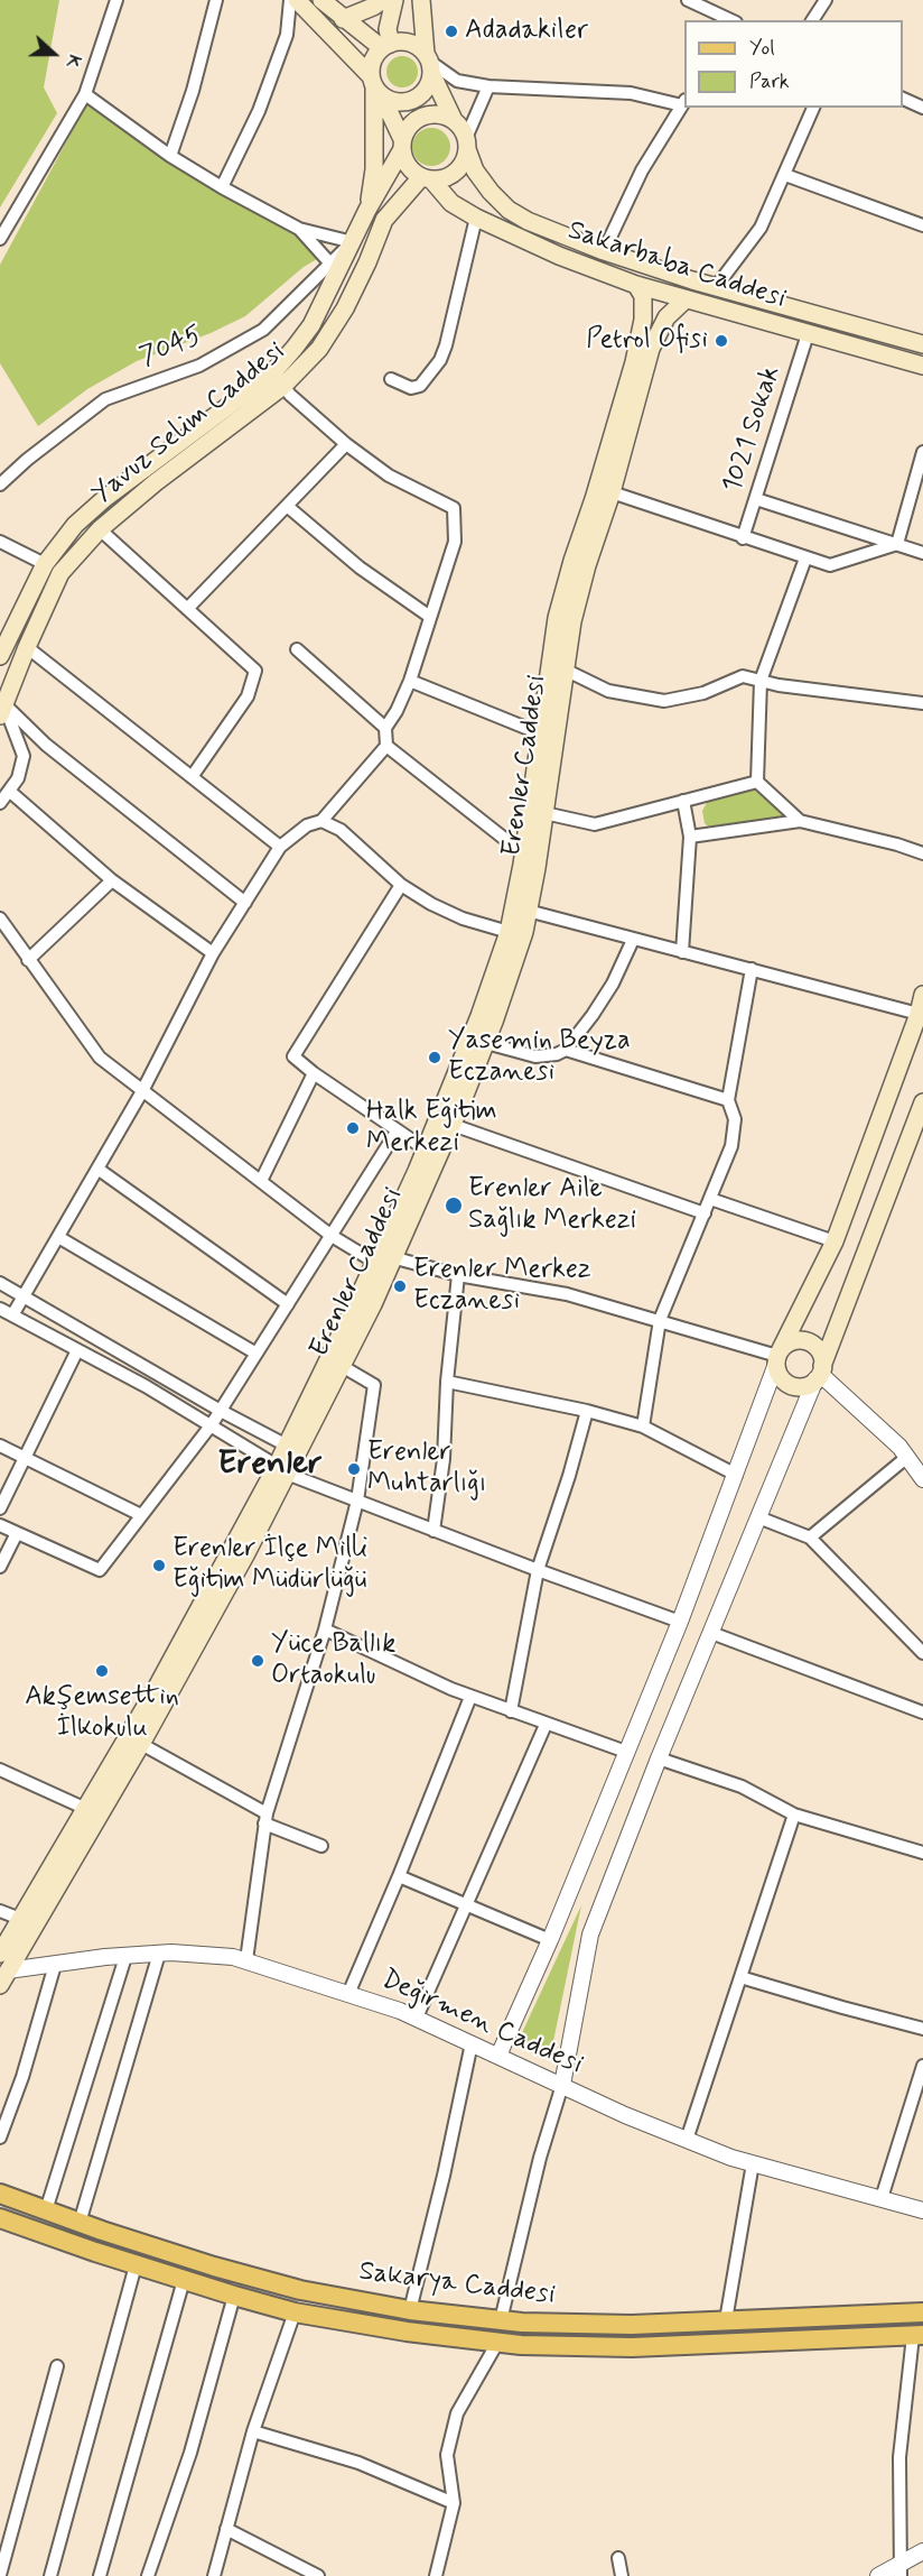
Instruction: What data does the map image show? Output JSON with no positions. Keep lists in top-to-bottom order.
{
  "streets": {
    "main road": [
      "Sakarbaba Caddesi",
      "Yavuz Selim Caddesi",
      "Erenler Caddesi",
      "Sakarya Caddesi"
    ],
    "street": ["7045", "1021 Sokak", "Değirmen Caddesi"]
  },
  "crossings": [
    ["Sakarbaba Caddesi", "Yavuz Selim Caddesi"],
    ["Sakarbaba Caddesi", "1021 Sokak"],
    ["Sakarbaba Caddesi", "Erenler Caddesi"],
    ["7045", "Yavuz Selim Caddesi"],
    ["Erenler Caddesi", "Değirmen Caddesi"]
  ],
  "districts": ["Erenler"],
  "places": [
    "Adadakiler",
    "Petrol Ofisi",
    "Yasemin Beyza Eczanesi",
    "Halk Eğitim Merkezi",
    "Erenler Aile Sağlık Merkezi",
    "Erenler Merkez Eczanesi",
    "Erenler Muhtarlığı",
    "Erenler İlçe Milli Eğitim Müdürlüğü",
    "Yüce Ballık Ortaokulu",
    "Akşemsettin İlkokulu"
  ],
  "legend": ["Yol", "Park"],
  "north": "right"
}
